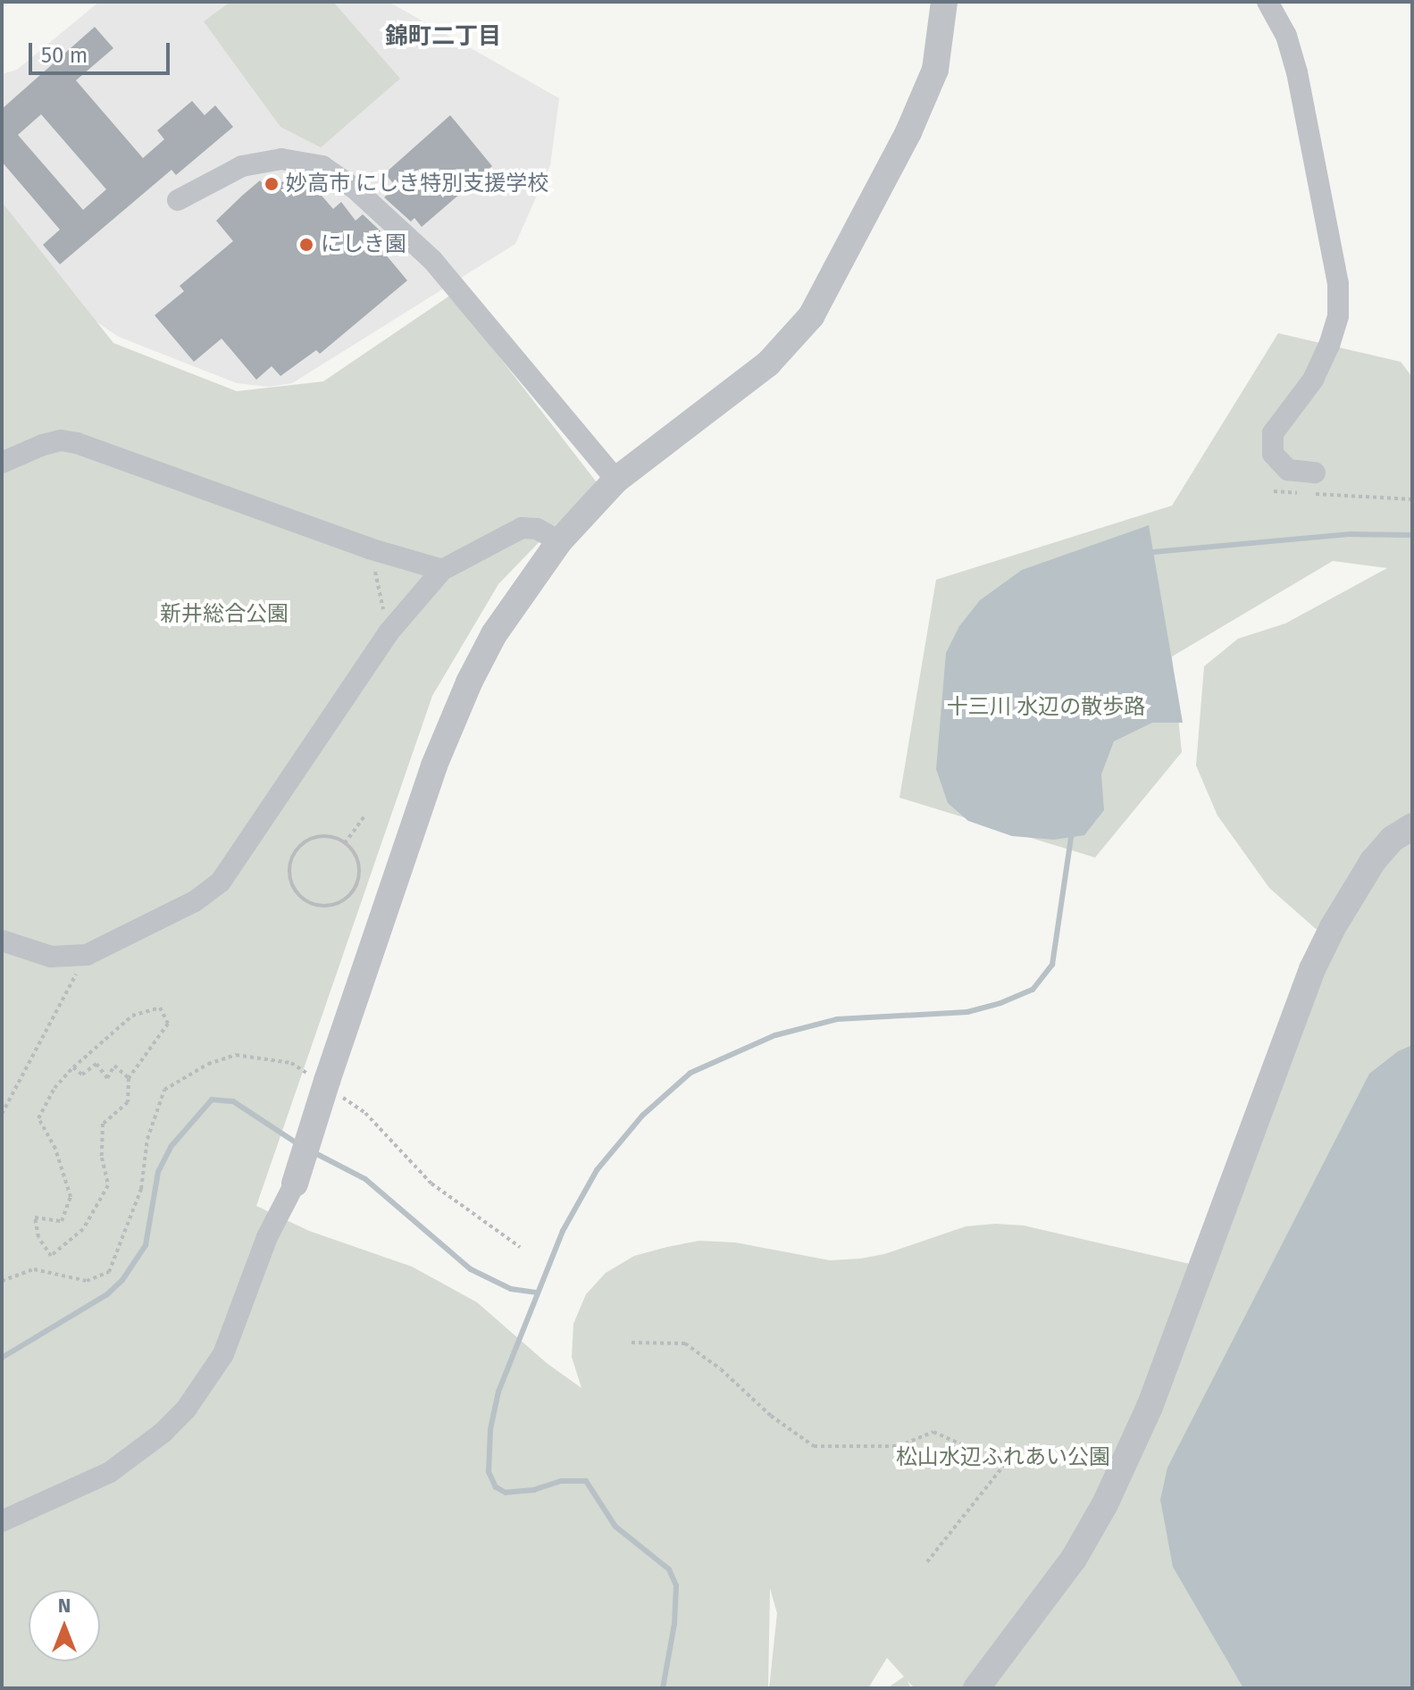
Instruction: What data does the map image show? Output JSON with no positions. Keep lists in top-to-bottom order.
{
  "districts": ["錦町二丁目"],
  "parks": ["新井総合公園", "十三川 水辺の散歩路", "松山水辺ふれあい公園"],
  "places": ["妙高市 にしき特別支援学校", "にしき園"],
  "scale_bar": "50 m",
  "north": "top"
}
